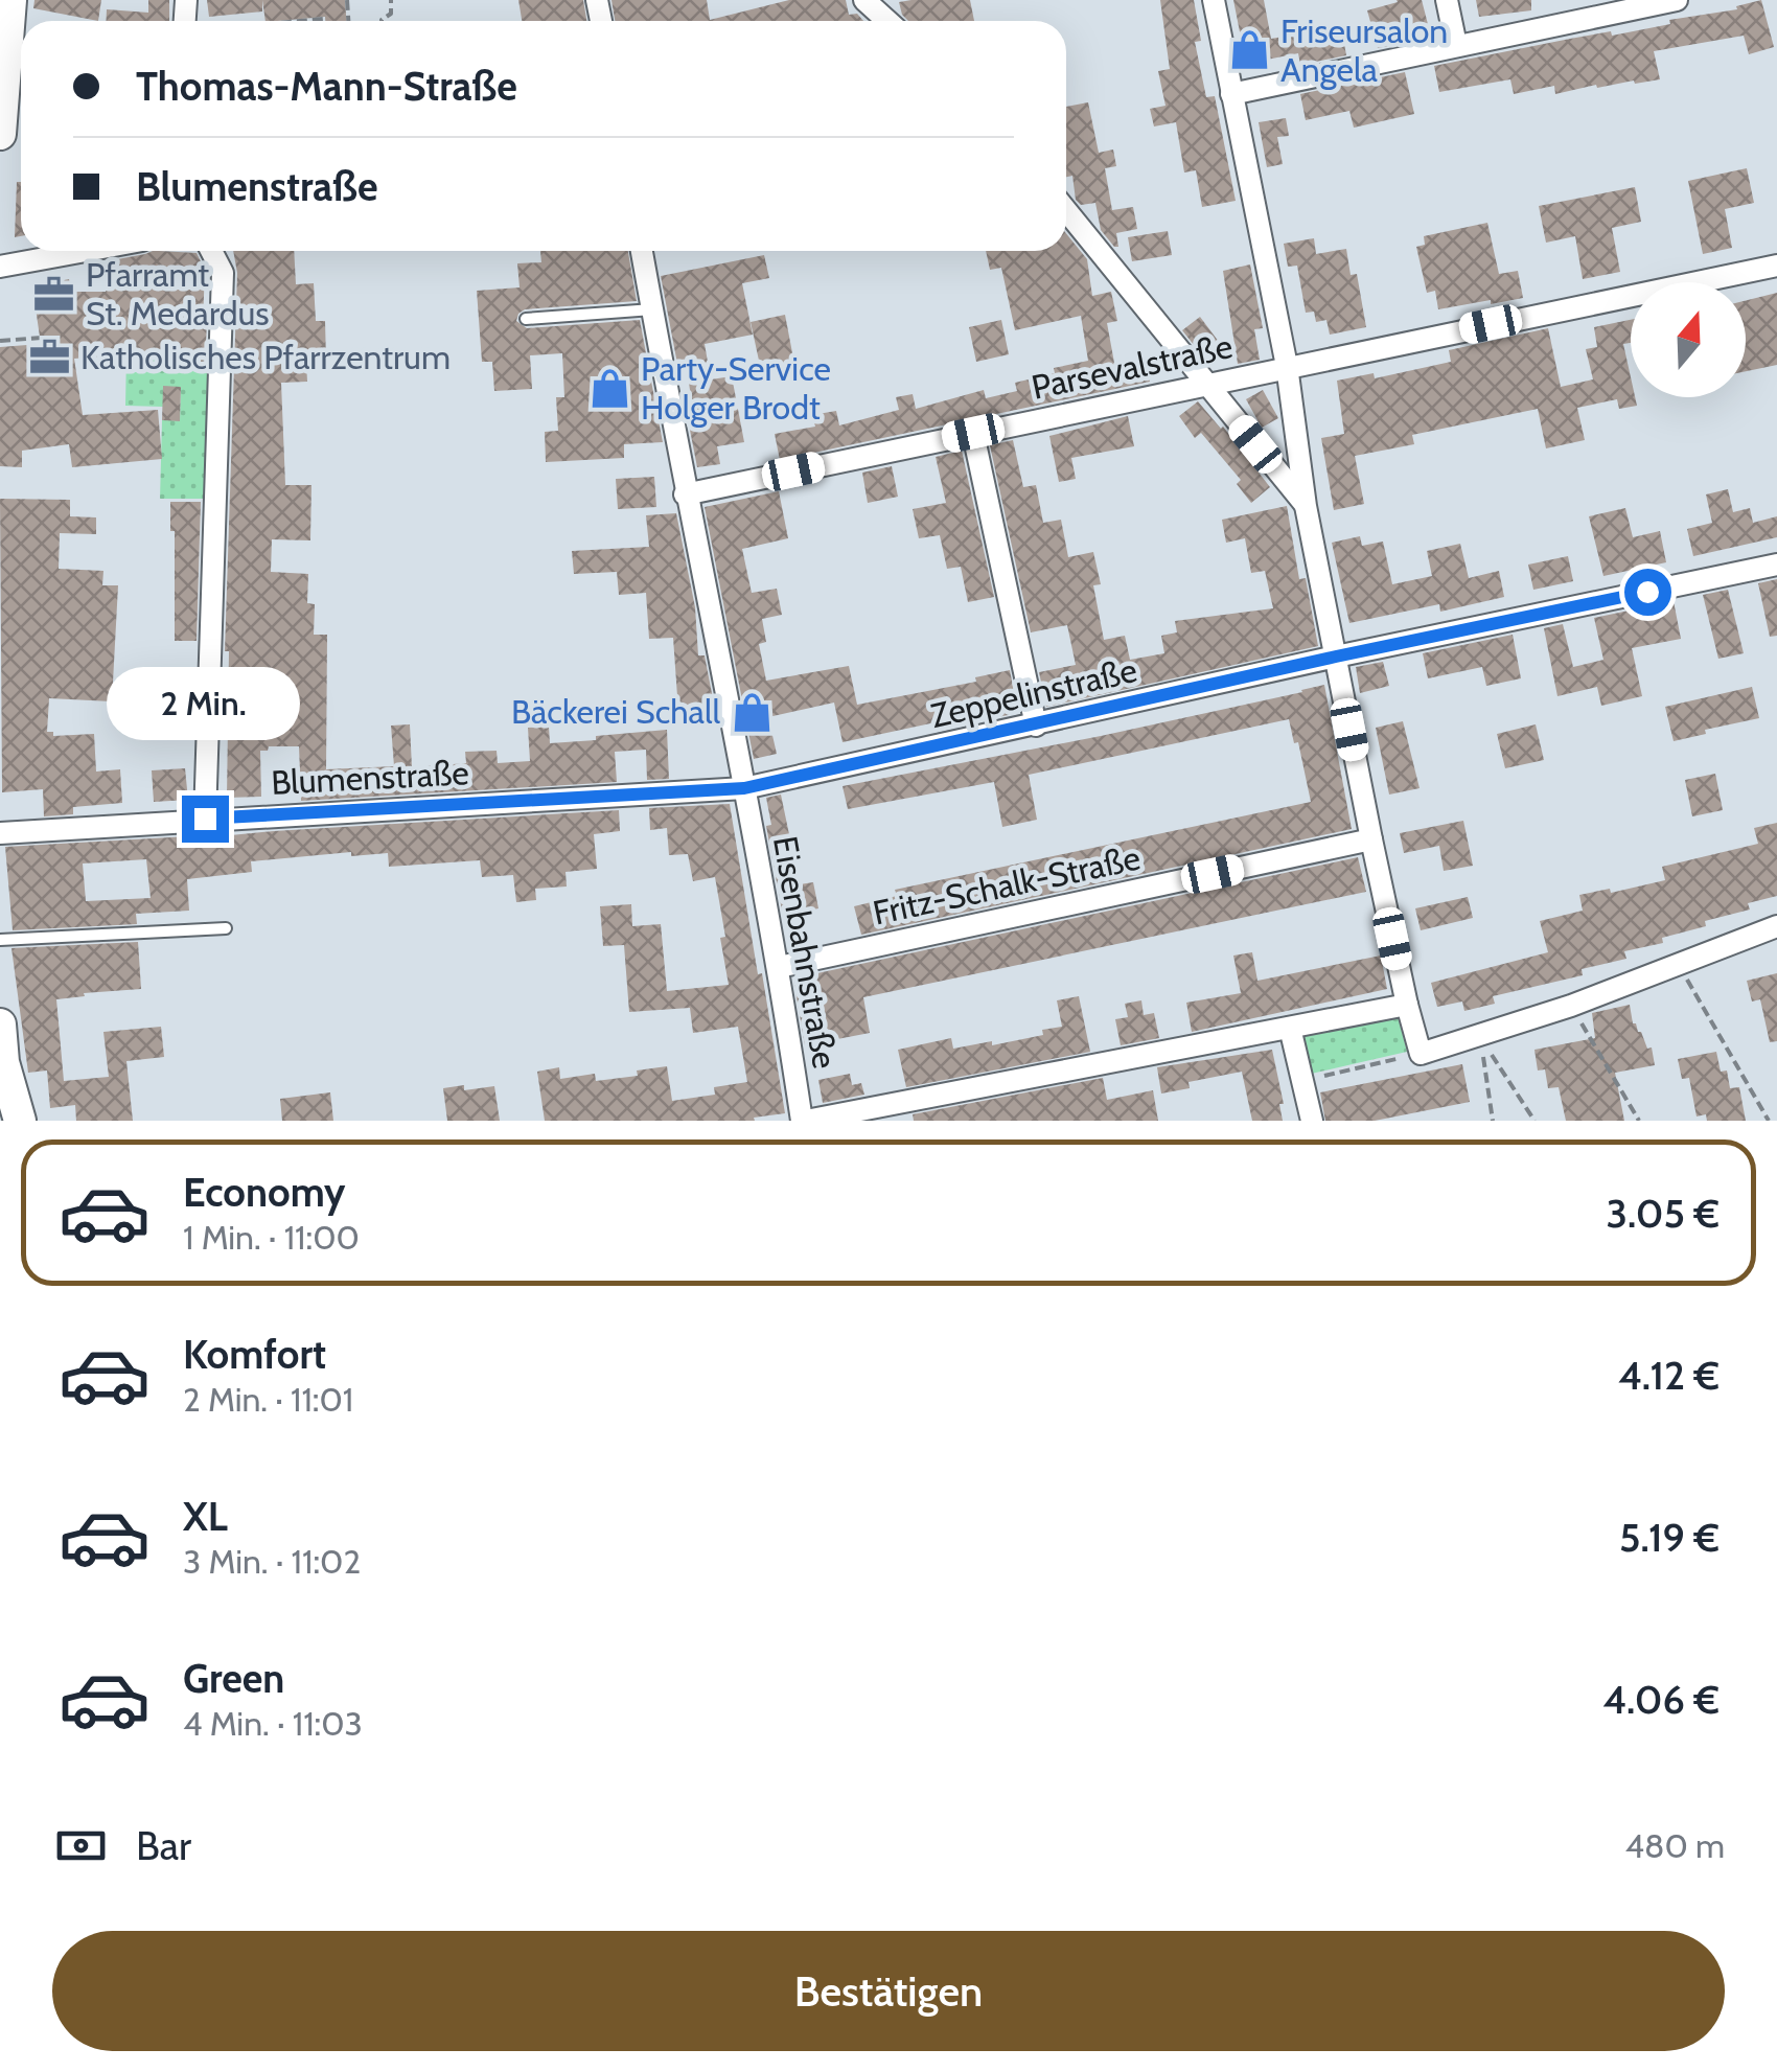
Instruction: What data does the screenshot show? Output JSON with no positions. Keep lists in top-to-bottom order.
{
  "streets": {
    "street": [
      "Parsevalstraße",
      "Zeppelinstraße",
      "Blumenstraße",
      "Fritz-Schalk-Straße",
      "Eisenbahnstraße"
    ]
  },
  "crossings": [
    ["Parsevalstraße", "Eisenbahnstraße"],
    ["Zeppelinstraße", "Blumenstraße"],
    ["Zeppelinstraße", "Eisenbahnstraße"],
    ["Blumenstraße", "Eisenbahnstraße"],
    ["Fritz-Schalk-Straße", "Eisenbahnstraße"]
  ],
  "places": {
    "shop": ["Friseursalon Angela", "Party-Service Holger Brodt", "Bäckerei Schall"],
    "office": ["Pfarramt St. Medardus", "Katholisches Pfarrzentrum"]
  },
  "north": "top",
  "page": {
    "banner": ["Thomas-Mann-Straße", "Blumenstraße"],
    "bubble": "2 Min.",
    "list": [
      {
        "name": "Economy",
        "note": "1 Min. · 11:00",
        "value": "3.05 €"
      },
      {
        "name": "Komfort",
        "note": "2 Min. · 11:01",
        "value": "4.12 €"
      },
      {
        "name": "XL",
        "note": "3 Min. · 11:02",
        "value": "5.19 €"
      },
      {
        "name": "Green",
        "note": "4 Min. · 11:03",
        "value": "4.06 €"
      }
    ],
    "pay": ["Bar", "480 m"],
    "buttons": "Bestätigen"
  }
}
